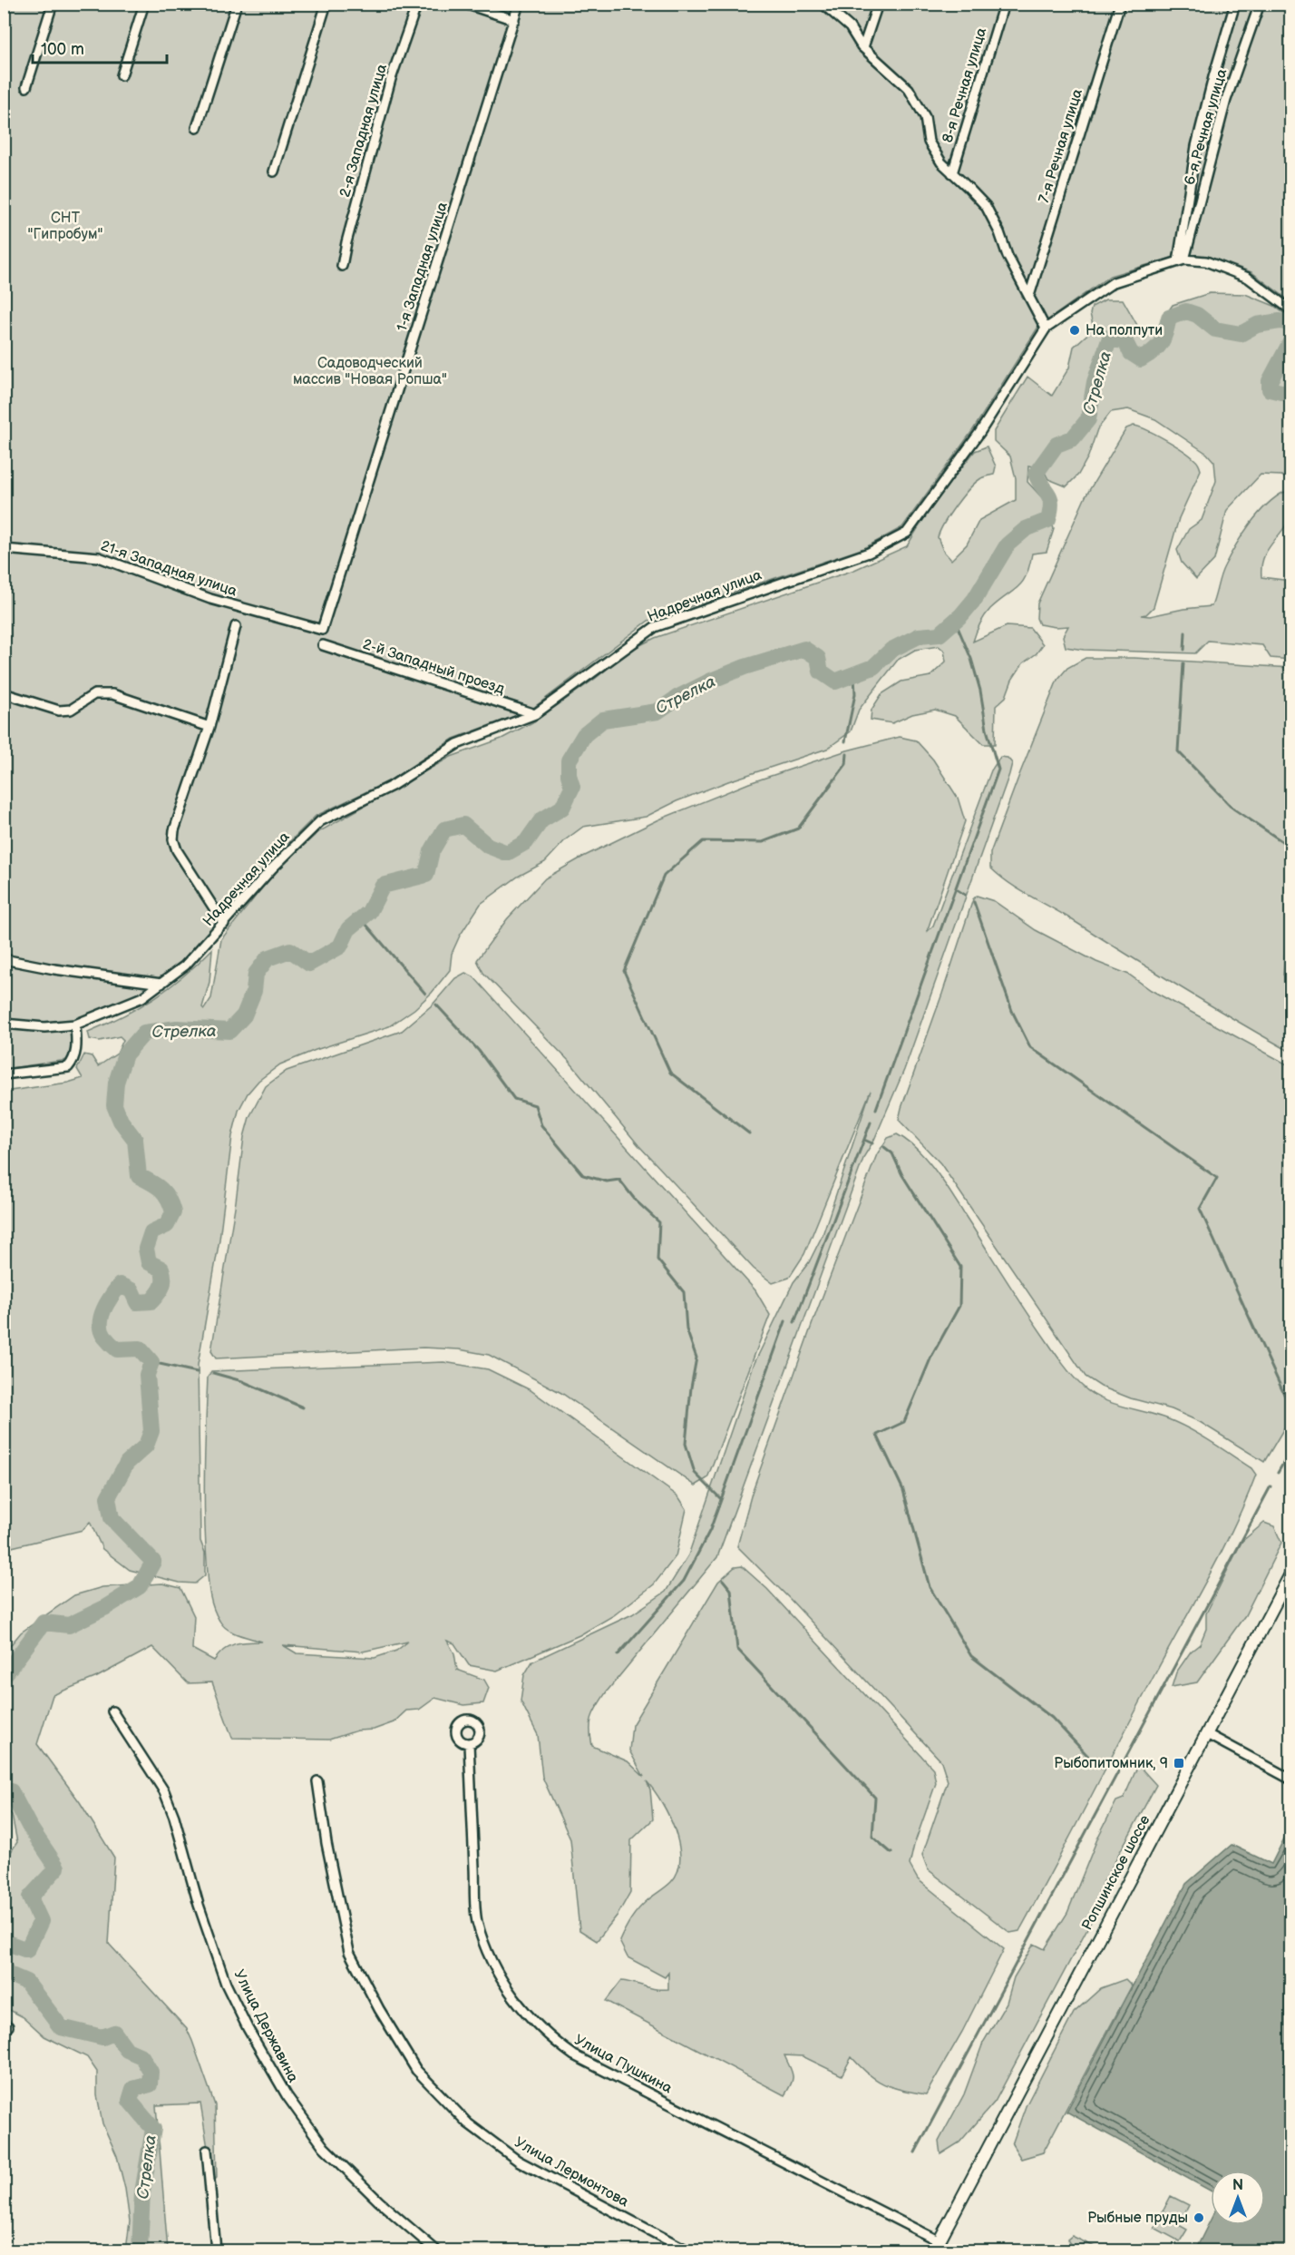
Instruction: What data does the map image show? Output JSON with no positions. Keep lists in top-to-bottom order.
{
  "streets": {
    "main road": ["Ропшинское шоссе"],
    "street": [
      "8-я Речная улица",
      "6-я Речная улица",
      "2-я Западная улица",
      "7-я Речная улица",
      "1-я Западная улица",
      "21-я Западная улица",
      "Надречная улица",
      "2-й Западный проезд",
      "Улица Державина",
      "Улица Пушкина",
      "Улица Лермонтова"
    ]
  },
  "crossings": [
    ["6-я Речная улица", "Надречная улица"],
    ["1-я Западная улица", "21-я Западная улица"],
    ["Надречная улица", "2-й Западный проезд"],
    ["Ропшинское шоссе", "Улица Пушкина"]
  ],
  "water": ["Стрелка"],
  "parks": ["СНТ \"Гипробум\"", "Садоводческий массив \"Новая Ропша\""],
  "places": {
    "other": ["На полпути", "Рыбные пруды"],
    "transit": ["Рыбопитомник, 9"]
  },
  "scale_bar": "100 m",
  "north": "top"
}
